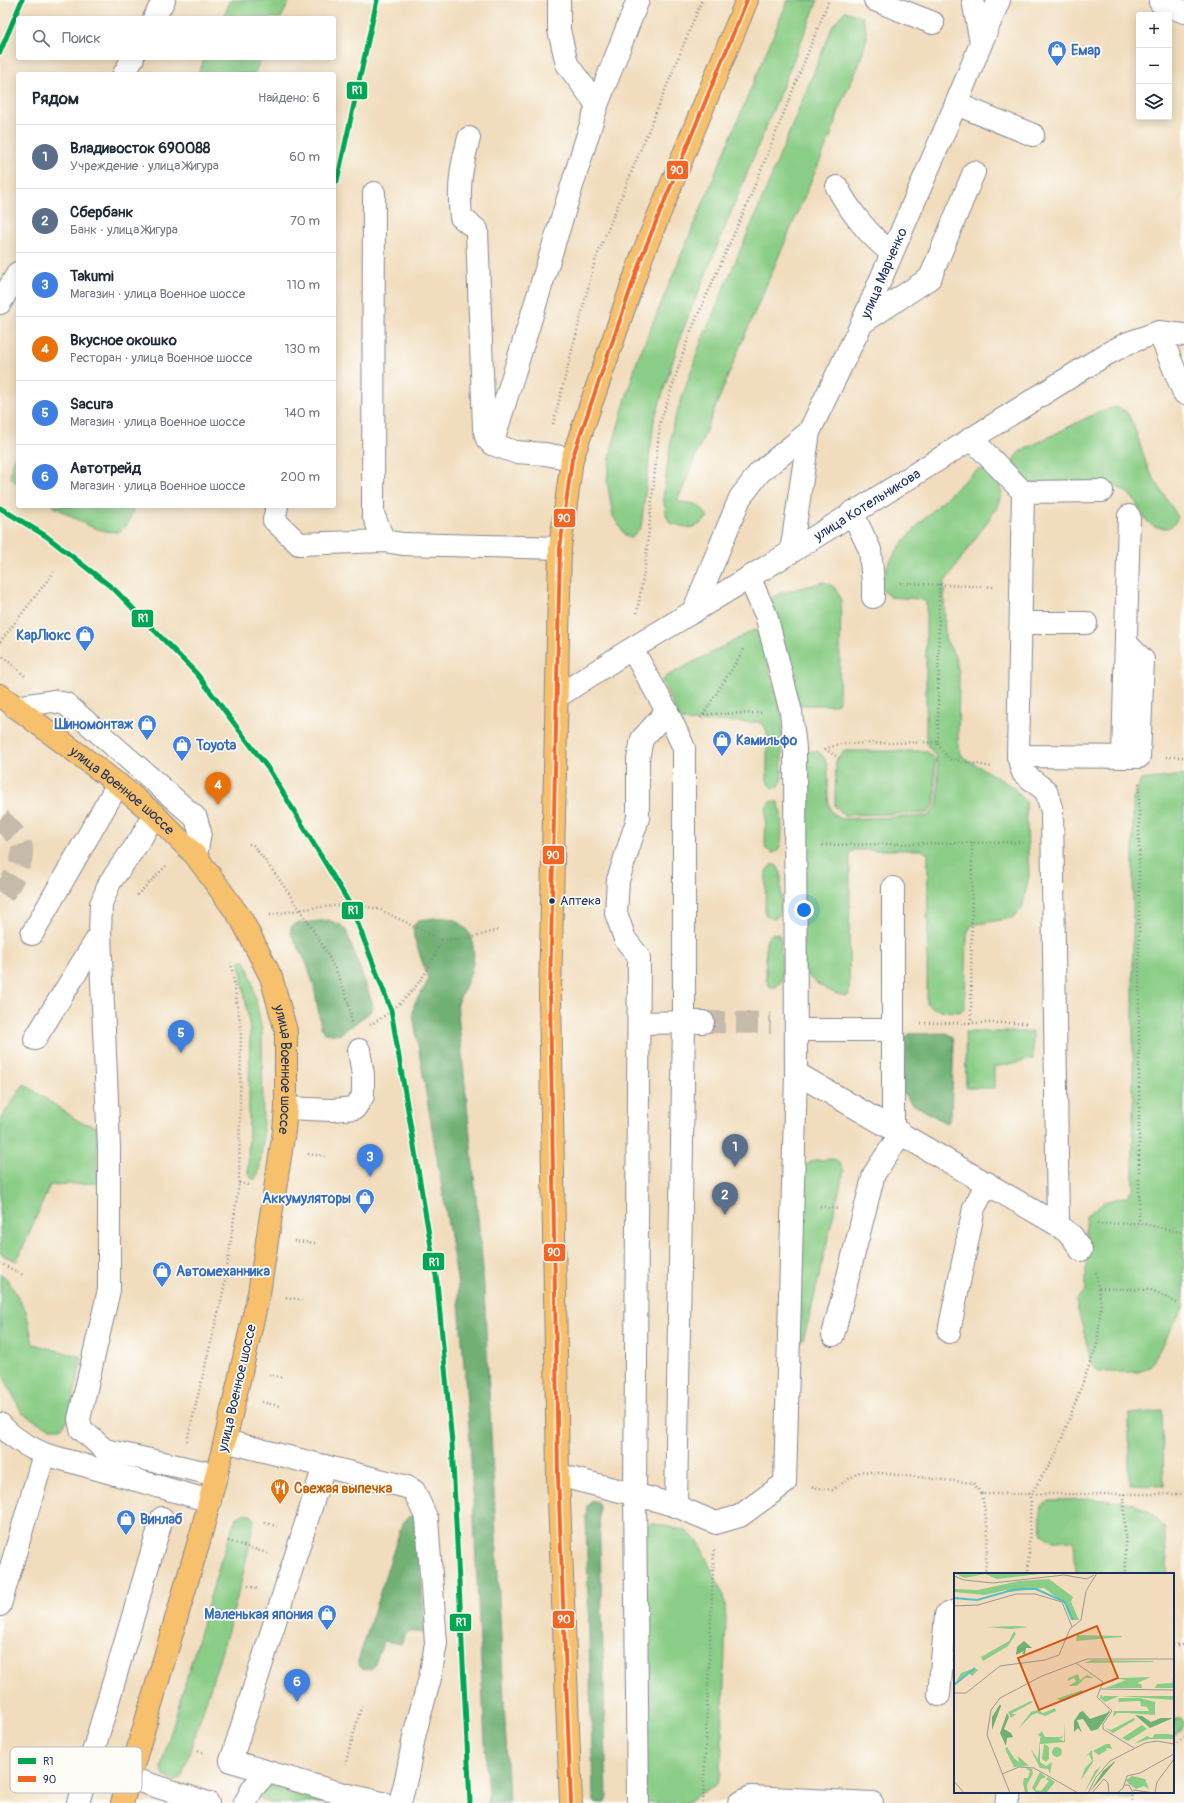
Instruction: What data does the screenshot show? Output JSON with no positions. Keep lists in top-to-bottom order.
{
  "streets": {
    "main road": ["улица Военное шоссе"],
    "street": ["улица Марченко", "улица Котельникова"]
  },
  "crossings": [
    ["улица Марченко", "улица Котельникова"]
  ],
  "places": {
    "shop": [
      "Емар",
      "КарЛюкс",
      "Шиномонтаж",
      "Камильфо",
      "Toyota",
      "Аккумуляторы",
      "Автомеханника",
      "Винлаб",
      "Маленькая япония"
    ],
    "other": ["Аптека"],
    "restaurant": ["Свежая выпечка"]
  },
  "lines": ["transit line R1", "transit line 90"],
  "legend": ["R1", "90"],
  "page": {
    "map_buttons": ["+", "−"],
    "search": "Поиск",
    "heading": ["Рядом", "Найдено: 6"],
    "list": [
      {
        "mark": "1",
        "name": "Владивосток 690088",
        "note": "Учреждение · улица Жигура",
        "value": "60 m"
      },
      {
        "mark": "2",
        "name": "Сбербанк",
        "note": "Банк · улица Жигура",
        "value": "70 m"
      },
      {
        "mark": "3",
        "name": "Takumi",
        "note": "Магазин · улица Военное шоссе",
        "value": "110 m"
      },
      {
        "mark": "4",
        "name": "Вкусное окошко",
        "note": "Ресторан · улица Военное шоссе",
        "value": "130 m"
      },
      {
        "mark": "5",
        "name": "Sacura",
        "note": "Магазин · улица Военное шоссе",
        "value": "140 m"
      },
      {
        "mark": "6",
        "name": "Автотрейд",
        "note": "Магазин · улица Военное шоссе",
        "value": "200 m"
      }
    ],
    "pins": [
      "4",
      "5",
      "1",
      "3",
      "2",
      "6"
    ]
  }
}
